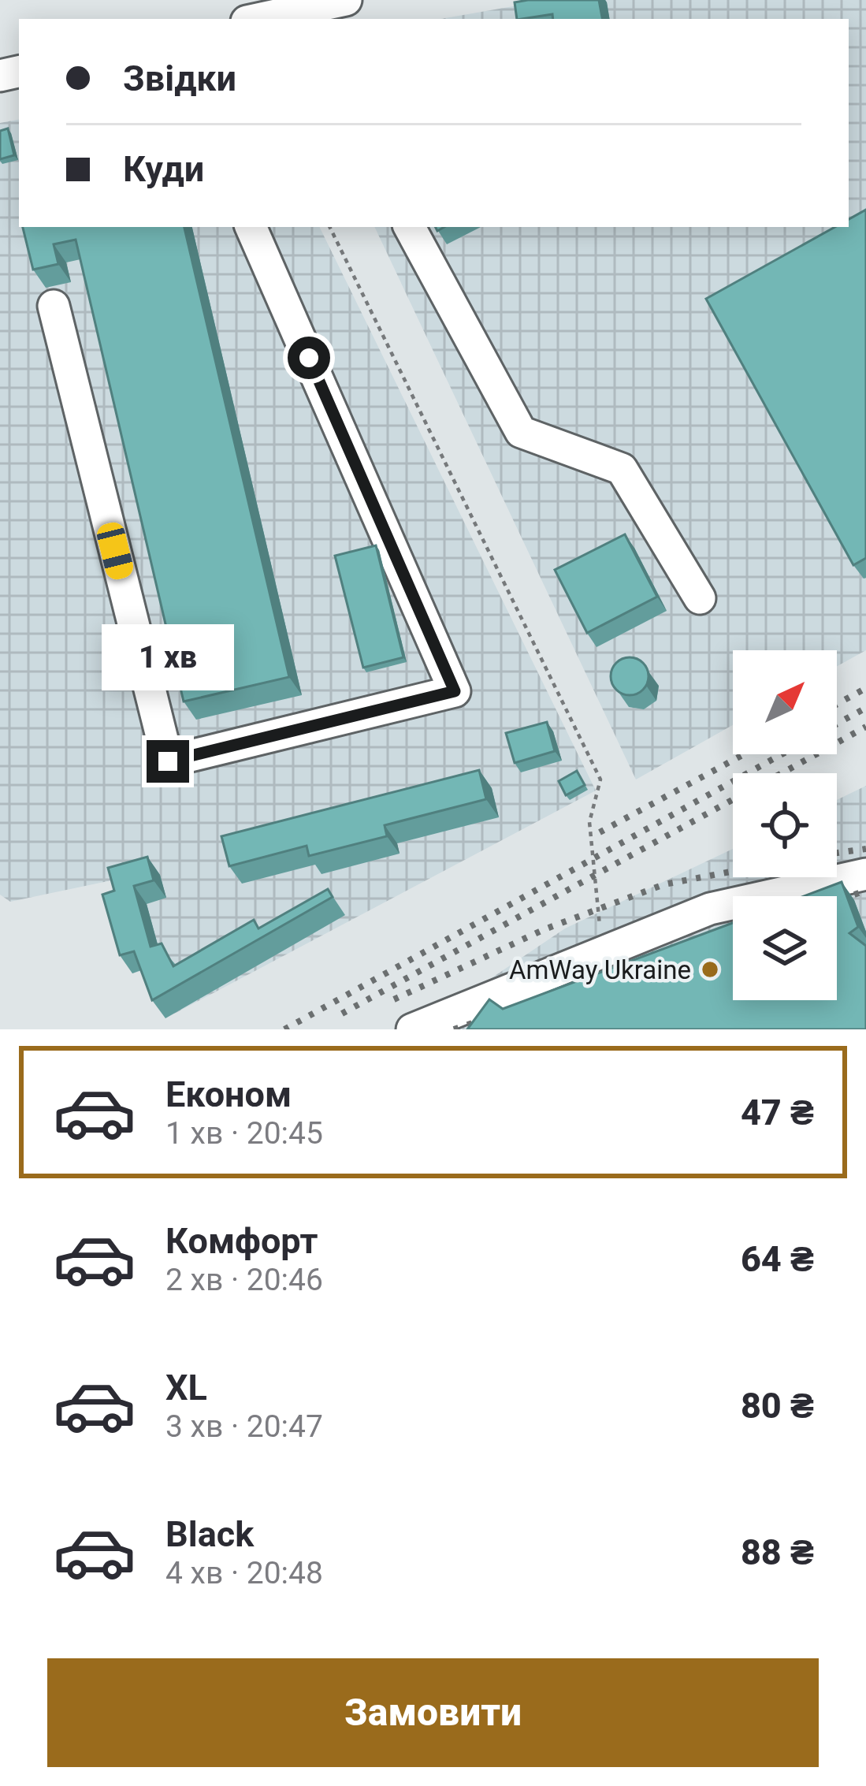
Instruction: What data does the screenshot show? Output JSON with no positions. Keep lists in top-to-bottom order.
{
  "places": ["AmWay Ukraine"],
  "north": "top right",
  "page": {
    "banner": ["Звідки", "Куди"],
    "bubble": "1 хв",
    "list": [
      {
        "name": "Економ",
        "note": "1 хв · 20:45",
        "value": "47 ₴"
      },
      {
        "name": "Комфорт",
        "note": "2 хв · 20:46",
        "value": "64 ₴"
      },
      {
        "name": "XL",
        "note": "3 хв · 20:47",
        "value": "80 ₴"
      },
      {
        "name": "Black",
        "note": "4 хв · 20:48",
        "value": "88 ₴"
      }
    ],
    "buttons": "Замовити"
  }
}
